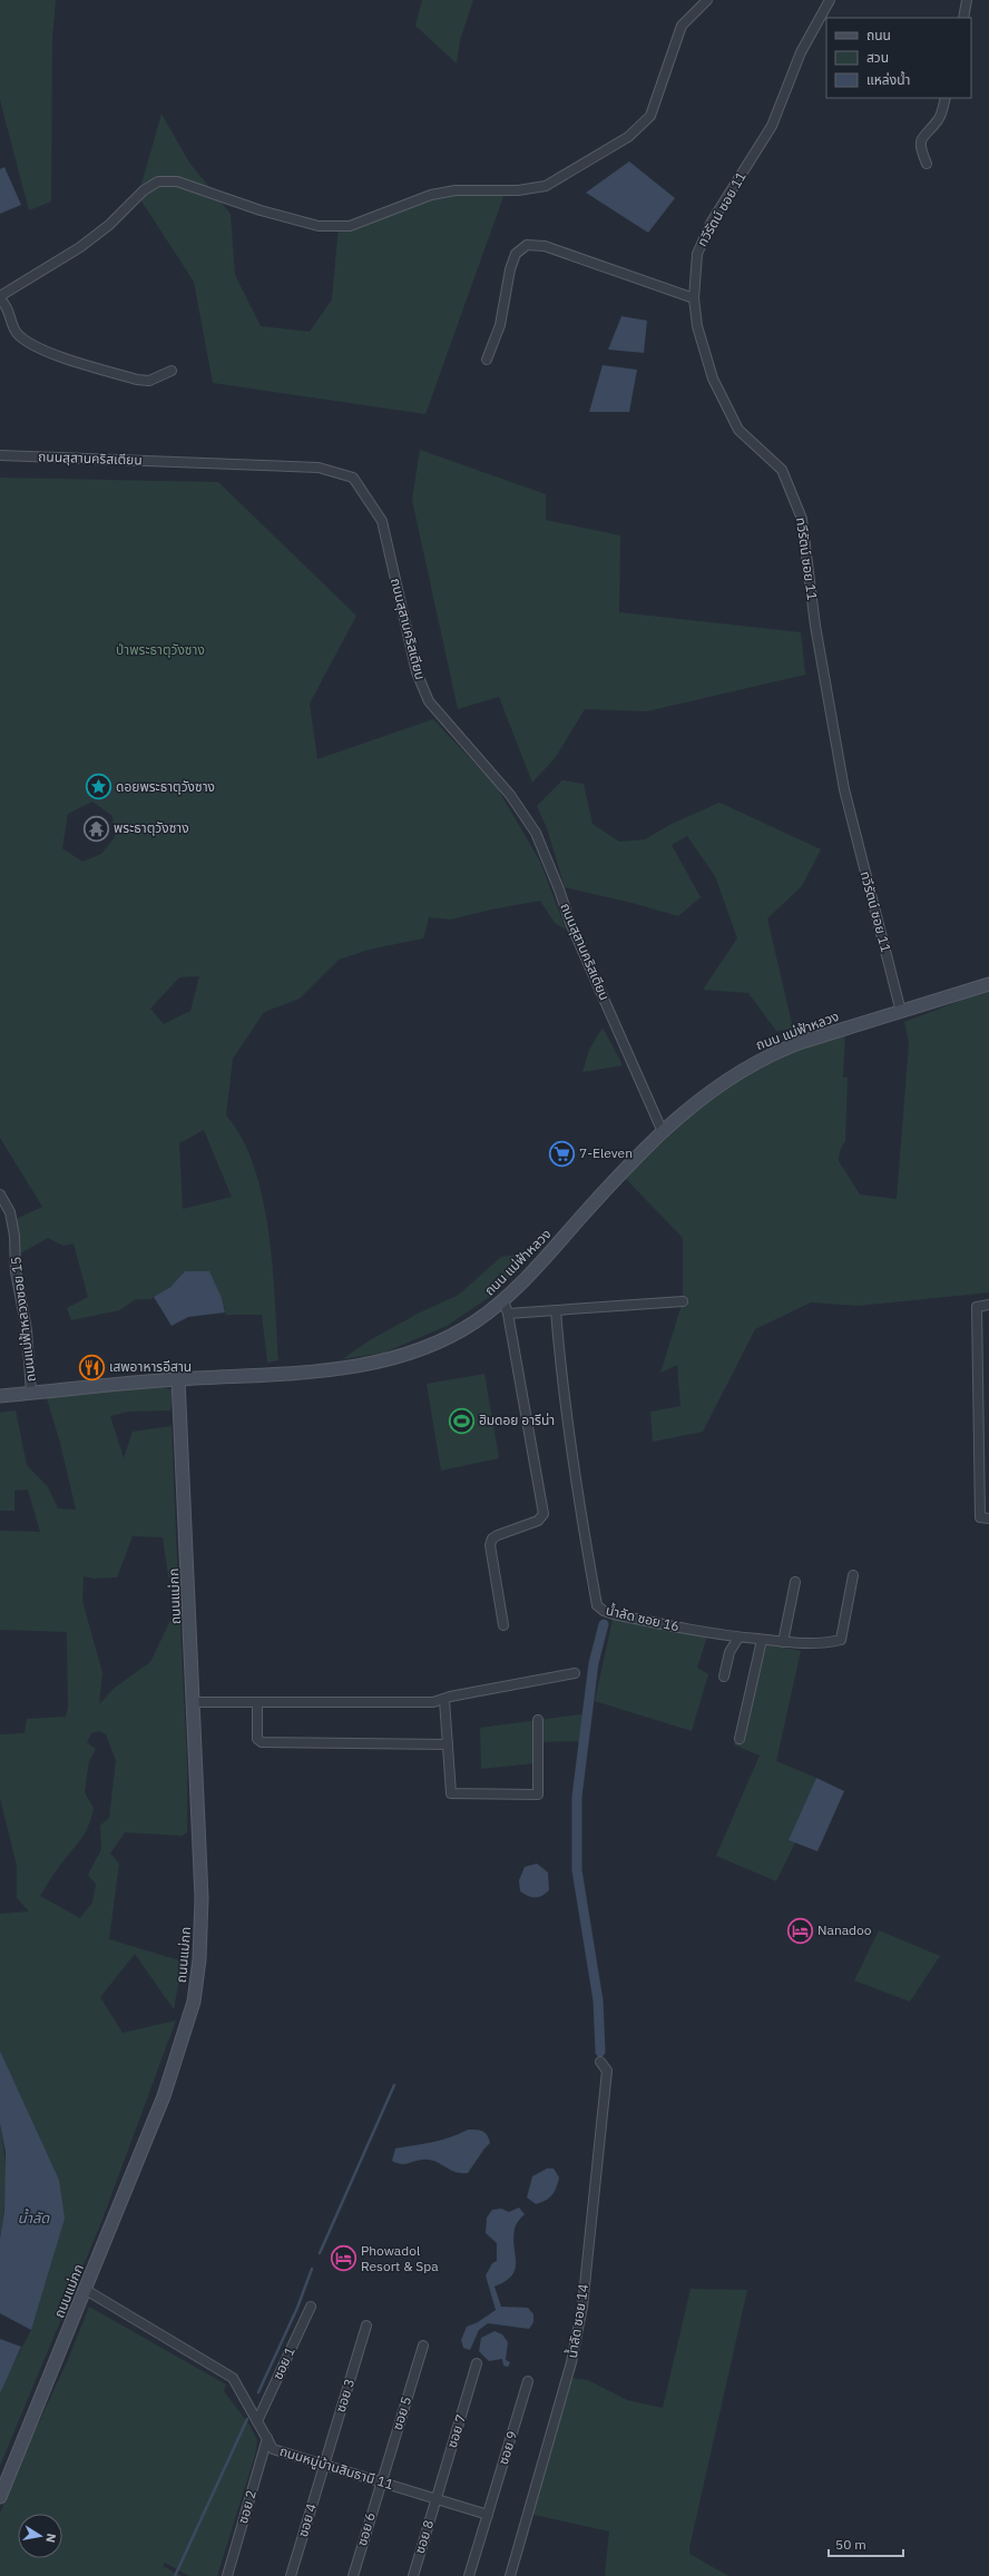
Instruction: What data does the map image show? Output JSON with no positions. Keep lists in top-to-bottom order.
{
  "streets": {
    "street": [
      "ทวีรัตน์ ซอย 11",
      "ถนนสุสานคริสเตียน",
      "ถนน แม่ฟ้าหลวง",
      "ถนนแม่ฟ้าหลวงซอย 15",
      "ถนนแม่กก",
      "น้ำลัด ซอย 16",
      "น้ำลัด ซอย 14",
      "ซอย 1",
      "ซอย 3",
      "ซอย 5",
      "ซอย 7",
      "ซอย 9",
      "ถนนหมู่บ้านสินธานี 11",
      "ซอย 2",
      "ซอย 4",
      "ซอย 6",
      "ซอย 8"
    ]
  },
  "crossings": [
    ["ทวีรัตน์ ซอย 11", "ถนน แม่ฟ้าหลวง"],
    ["ถนนสุสานคริสเตียน", "ถนน แม่ฟ้าหลวง"],
    ["ถนน แม่ฟ้าหลวง", "ถนนแม่ฟ้าหลวงซอย 15"],
    ["ถนน แม่ฟ้าหลวง", "ถนนแม่กก"],
    ["ถนนแม่กก", "ถนนหมู่บ้านสินธานี 11"],
    ["ซอย 1", "ถนนหมู่บ้านสินธานี 11"],
    ["ซอย 3", "ถนนหมู่บ้านสินธานี 11"],
    ["ซอย 3", "ซอย 4"],
    ["ซอย 5", "ถนนหมู่บ้านสินธานี 11"],
    ["ซอย 5", "ซอย 6"],
    ["ซอย 7", "ถนนหมู่บ้านสินธานี 11"],
    ["ซอย 7", "ซอย 8"],
    ["ซอย 9", "ถนนหมู่บ้านสินธานี 11"],
    ["ถนนหมู่บ้านสินธานี 11", "ซอย 2"],
    ["ถนนหมู่บ้านสินธานี 11", "ซอย 4"],
    ["ถนนหมู่บ้านสินธานี 11", "ซอย 6"],
    ["ถนนหมู่บ้านสินธานี 11", "ซอย 8"]
  ],
  "water": ["น้ำลัด"],
  "parks": ["ป่าพระธาตุวังซาง"],
  "places": {
    "place": ["ดอยพระธาตุวังซาง"],
    "temple": ["พระธาตุวังซาง"],
    "supermarket": ["7-Eleven"],
    "restaurant": ["เสพอาหารอีสาน"],
    "sports": ["ฮิมดอย อารีน่า"],
    "hotel": ["Nanadoo", "Phowadol Resort & Spa"]
  },
  "legend": ["ถนน", "สวน", "แหล่งน้ำ"],
  "scale_bar": "50 m",
  "north": "right"
}
